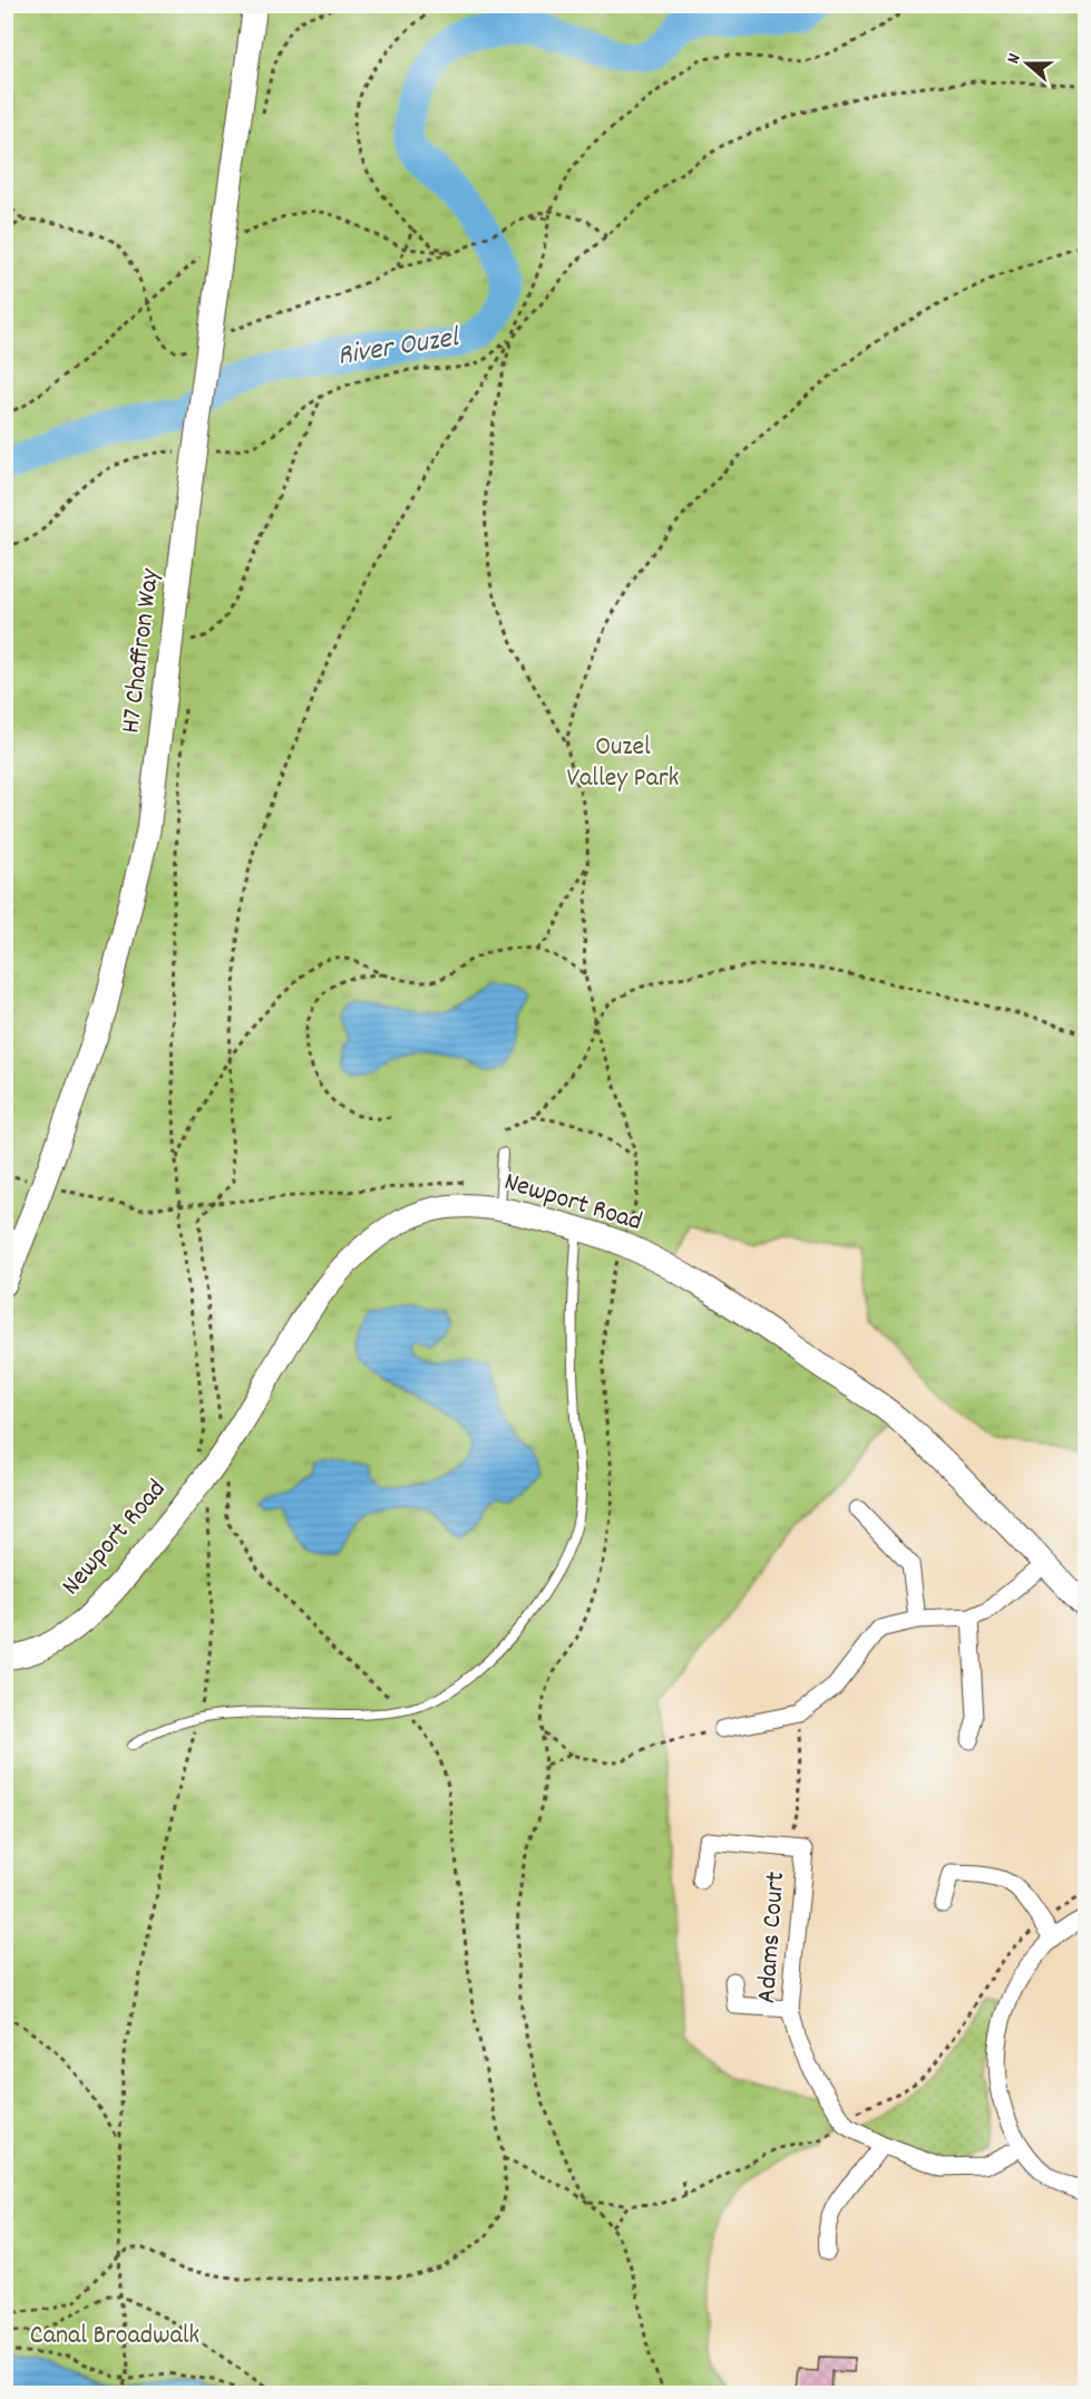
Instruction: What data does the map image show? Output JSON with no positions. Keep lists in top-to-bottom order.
{
  "streets": {
    "street": ["H7 Chaffron Way", "Newport Road", "Adams Court"]
  },
  "water": ["River Ouzel"],
  "parks": ["Ouzel Valley Park", "Canal Broadwalk"],
  "north": "left"
}
